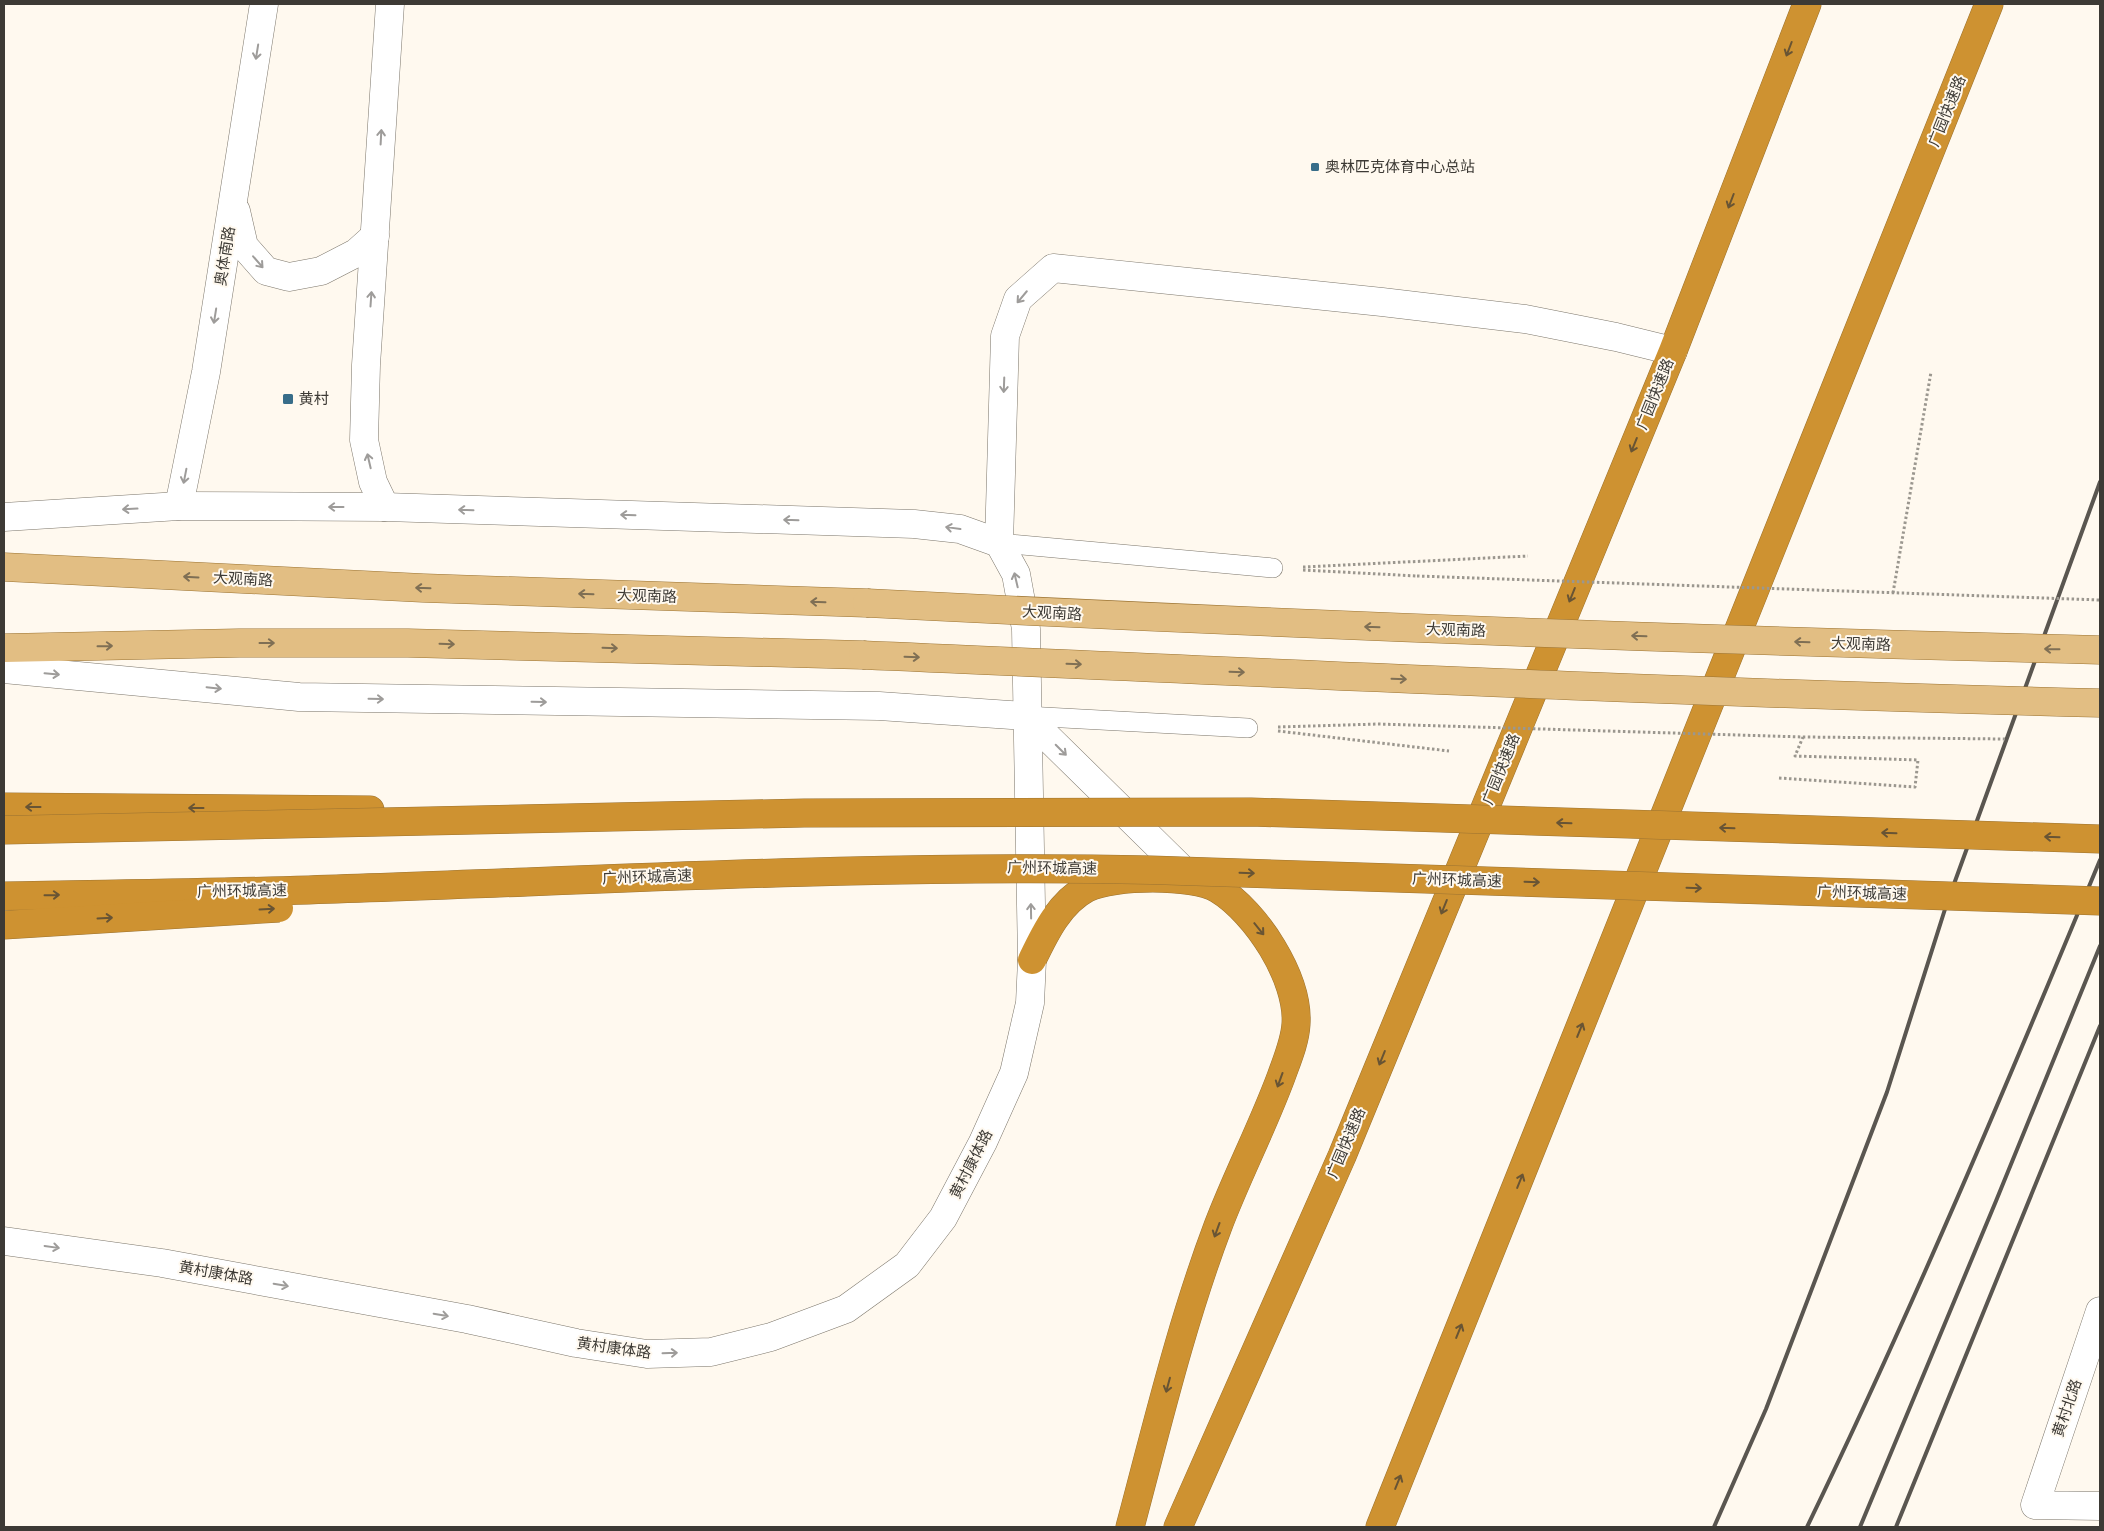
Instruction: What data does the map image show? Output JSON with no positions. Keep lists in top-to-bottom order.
{
  "streets": {
    "highway": ["广园快速路", "广州环城高速"],
    "main road": ["大观南路"],
    "street": ["奥体南路", "黄村康体路", "黄村北路"]
  },
  "places": {
    "transit": ["奥林匹克体育中心总站", "黄村"]
  }
}
